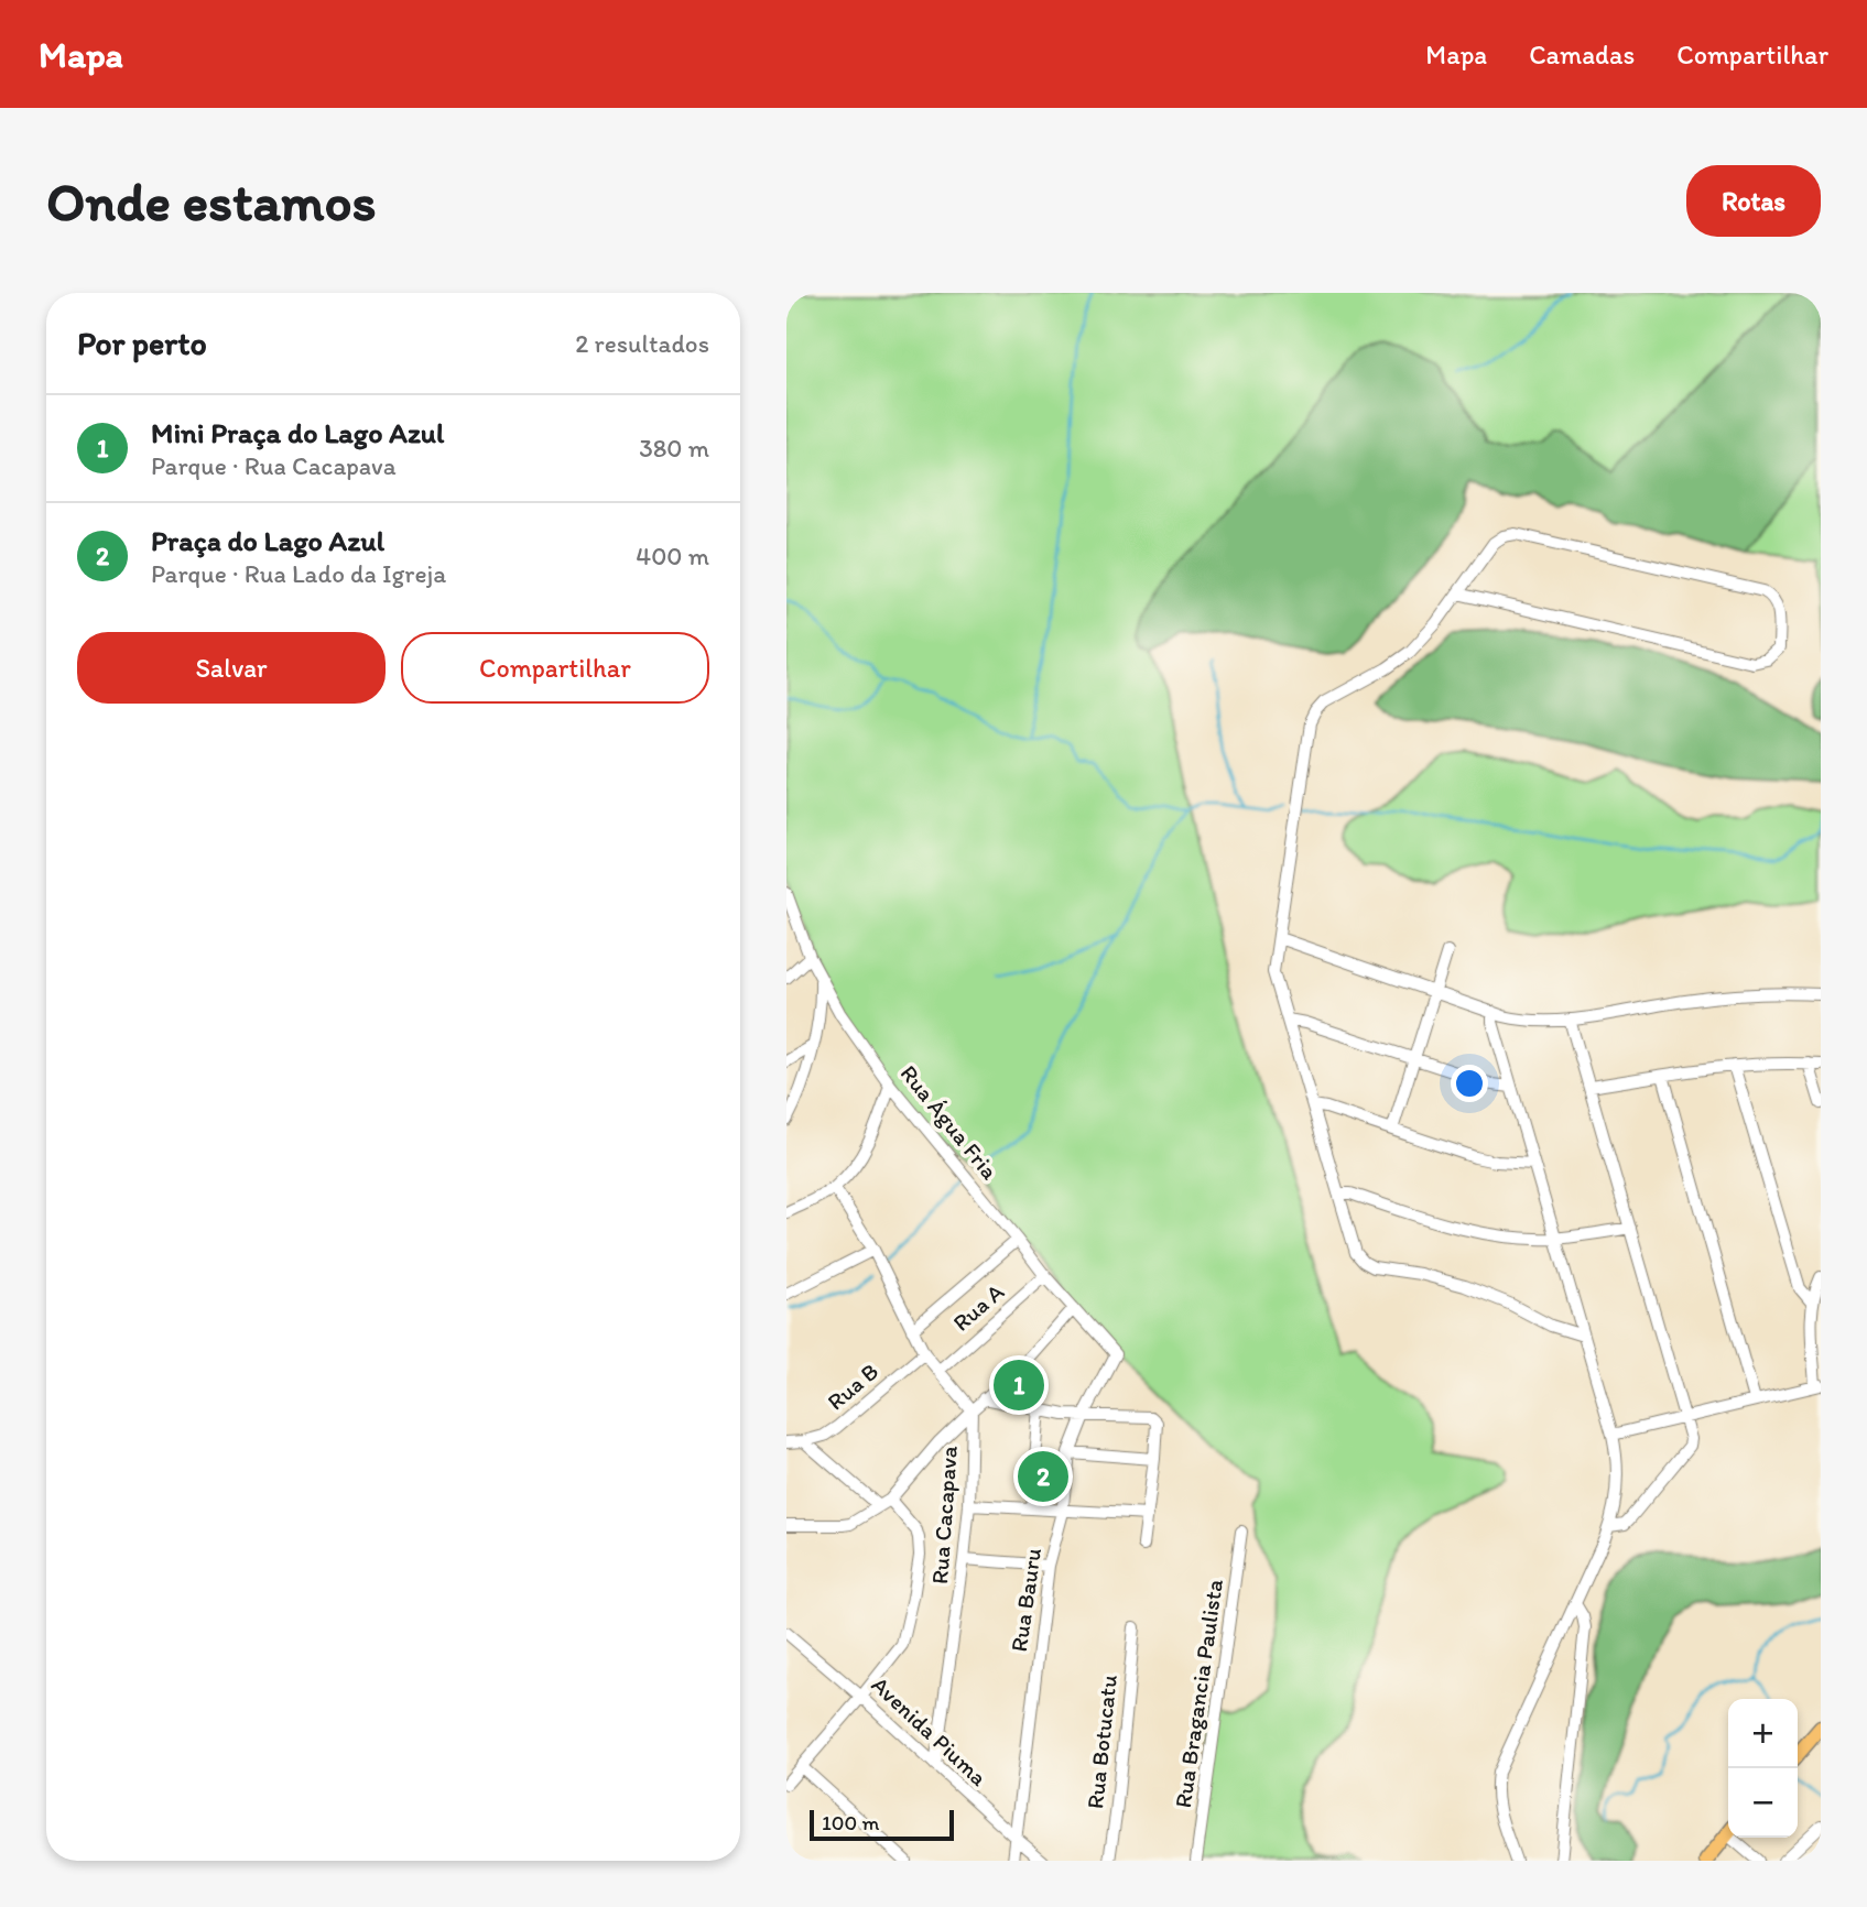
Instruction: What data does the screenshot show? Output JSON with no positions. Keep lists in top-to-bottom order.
{
  "streets": {
    "street": [
      "Rua Água Fria",
      "Rua A",
      "Rua B",
      "Rua Cacapava",
      "Rua Bauru",
      "Rua Bragancia Paulista",
      "Avenida Piuma",
      "Rua Botucatu"
    ]
  },
  "crossings": [
    ["Rua Água Fria", "Rua A"],
    ["Rua Água Fria", "Rua Bauru"],
    ["Rua Cacapava", "Avenida Piuma"],
    ["Rua Bauru", "Avenida Piuma"]
  ],
  "scale_bar": "100 m",
  "page": {
    "header": "Mapa",
    "nav": ["Mapa", "Camadas", "Compartilhar"],
    "buttons": [
      "Rotas",
      ["Salvar", "Compartilhar"]
    ],
    "title": "Onde estamos",
    "heading": ["Por perto", "2 resultados"],
    "list": [
      {
        "mark": "1",
        "name": "Mini Praça do Lago Azul",
        "note": "Parque · Rua Cacapava",
        "value": "380 m"
      },
      {
        "mark": "2",
        "name": "Praça do Lago Azul",
        "note": "Parque · Rua Lado da Igreja",
        "value": "400 m"
      }
    ],
    "pins": ["1", "2"],
    "map_buttons": ["+", "−"],
    "scale": "100 m"
  }
}
